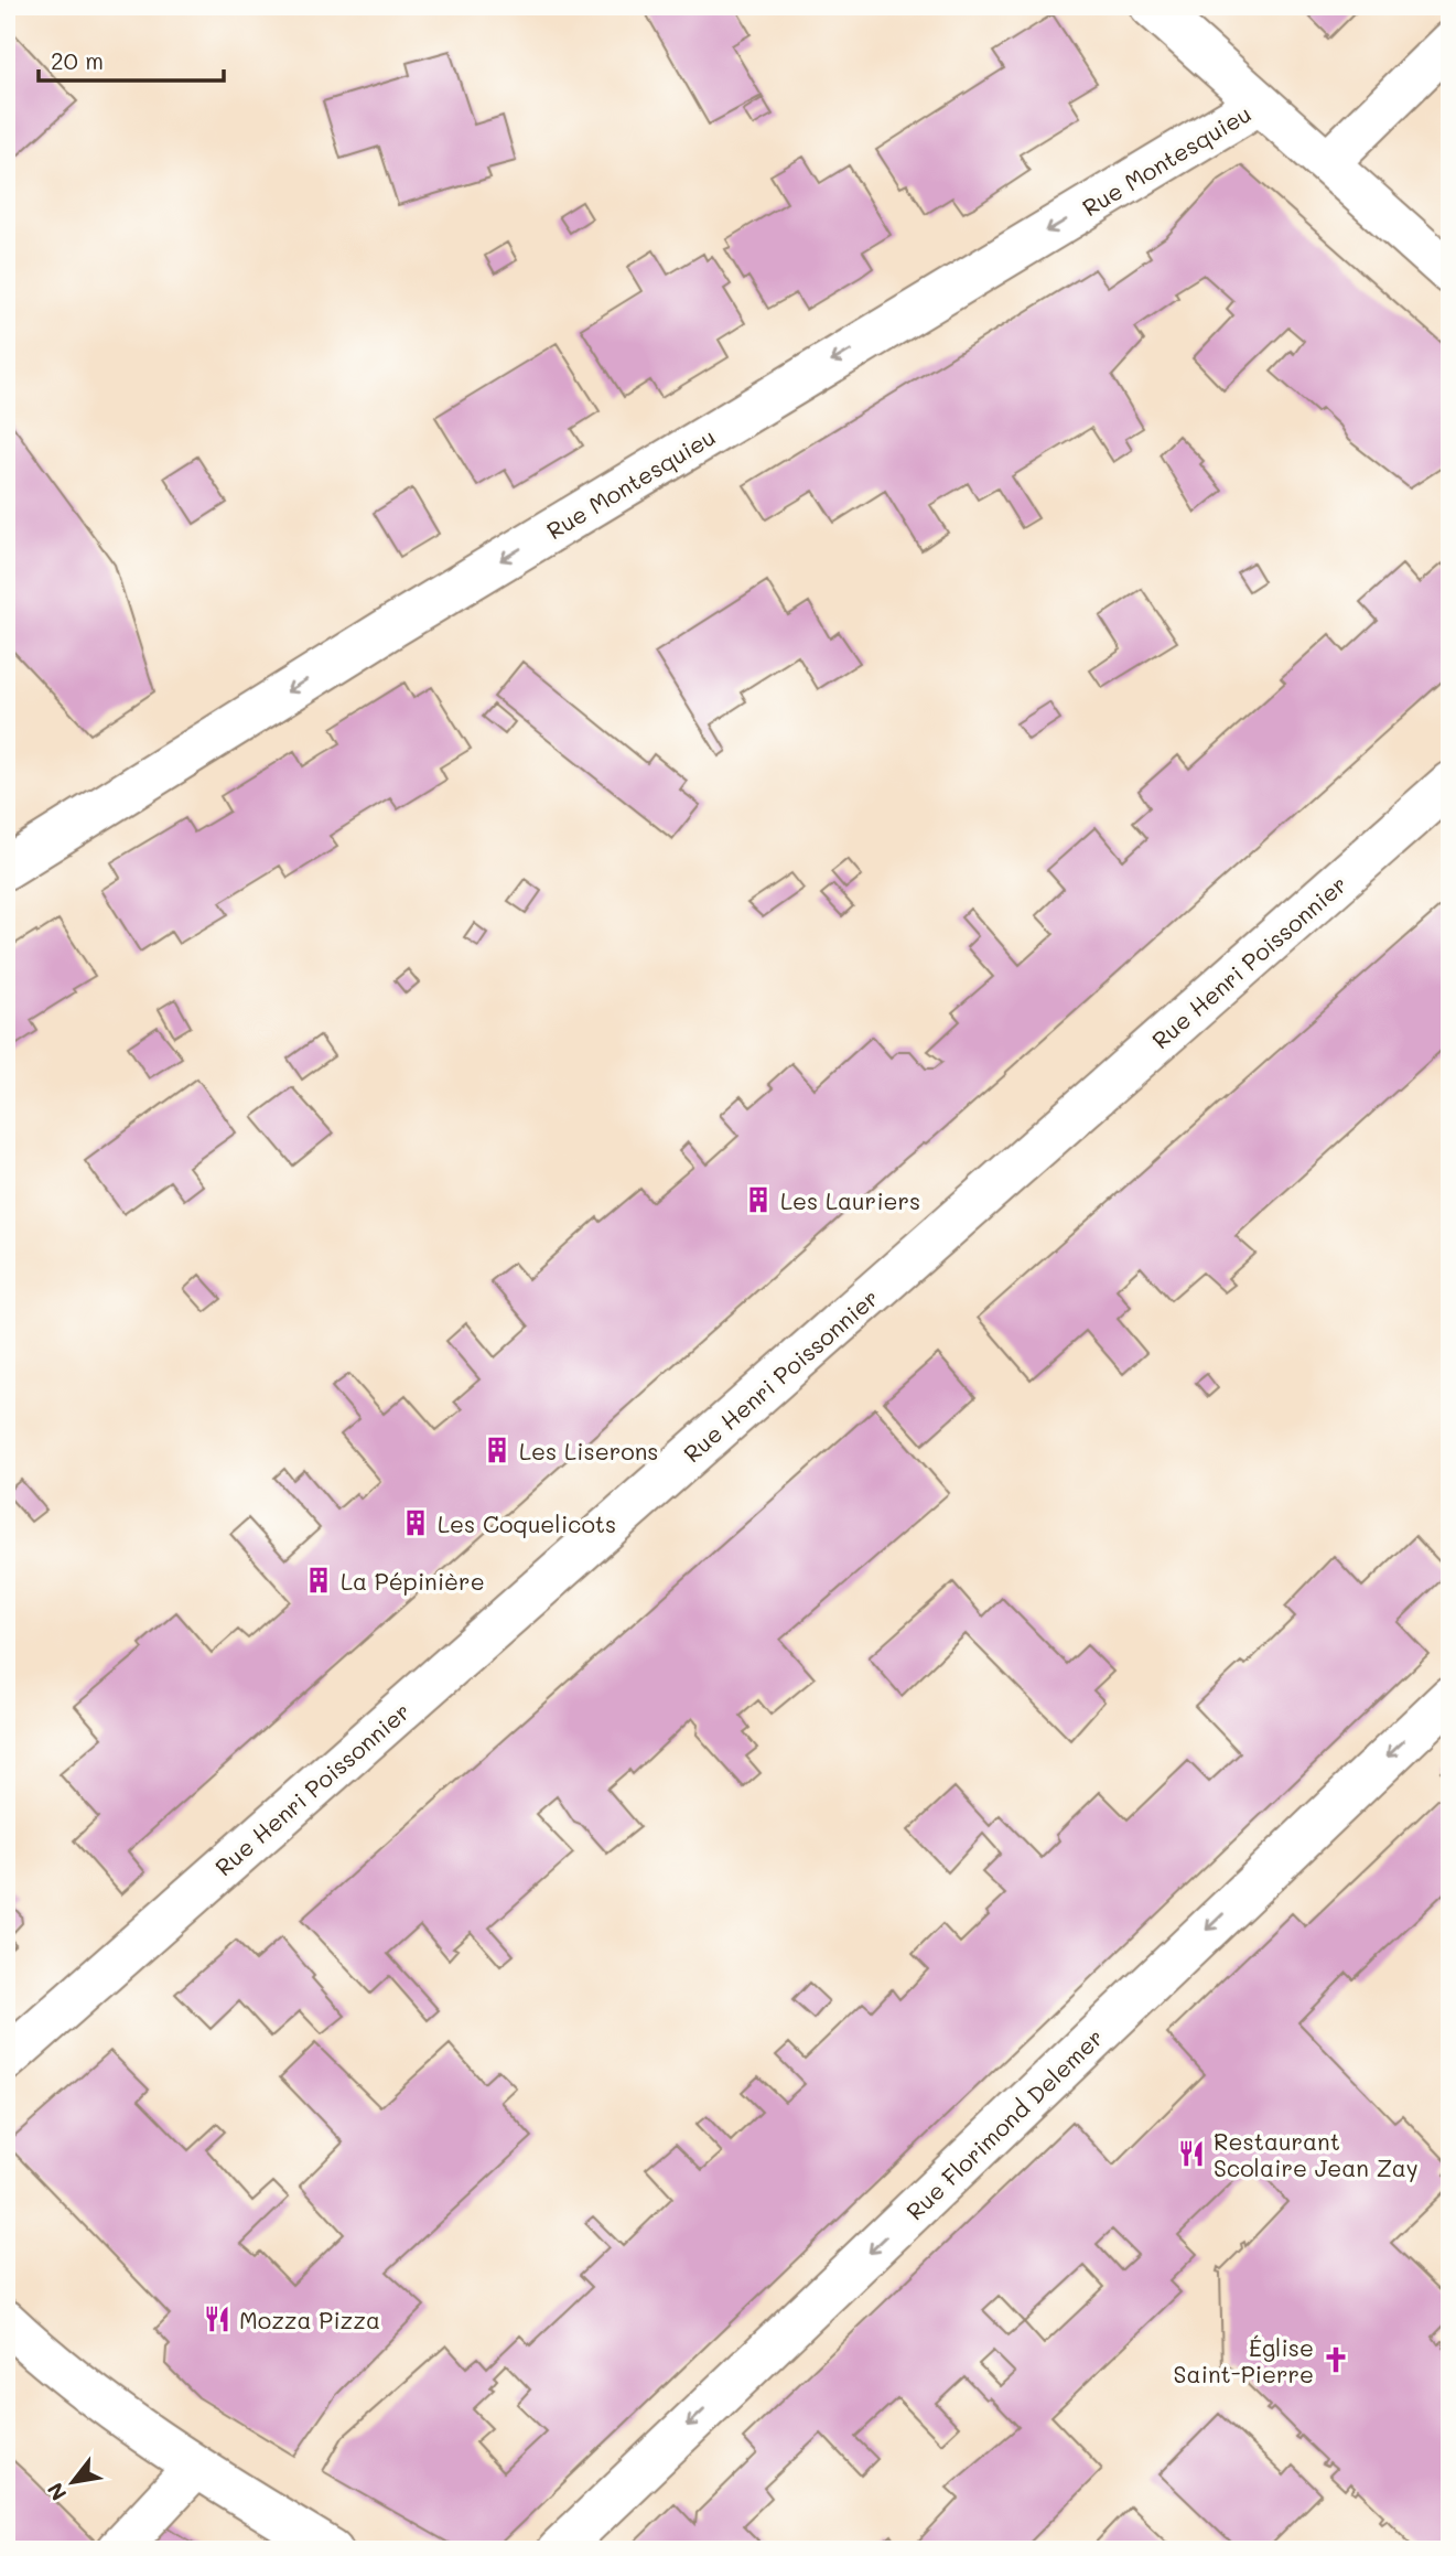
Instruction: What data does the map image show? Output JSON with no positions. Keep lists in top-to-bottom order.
{
  "streets": {
    "street": ["Rue Montesquieu", "Rue Henri Poissonnier", "Rue Florimond Delemer"]
  },
  "one_way": ["Rue Montesquieu", "Rue Florimond Delemer"],
  "places": {
    "building": [
      "Les Lauriers",
      "Les Liserons",
      "Les Coquelicots",
      "La Pépinière"
    ],
    "restaurant": ["Restaurant Scolaire Jean Zay", "Mozza Pizza"],
    "church": ["Église Saint-Pierre"]
  },
  "scale_bar": "20 m",
  "north": "bottom left"
}
